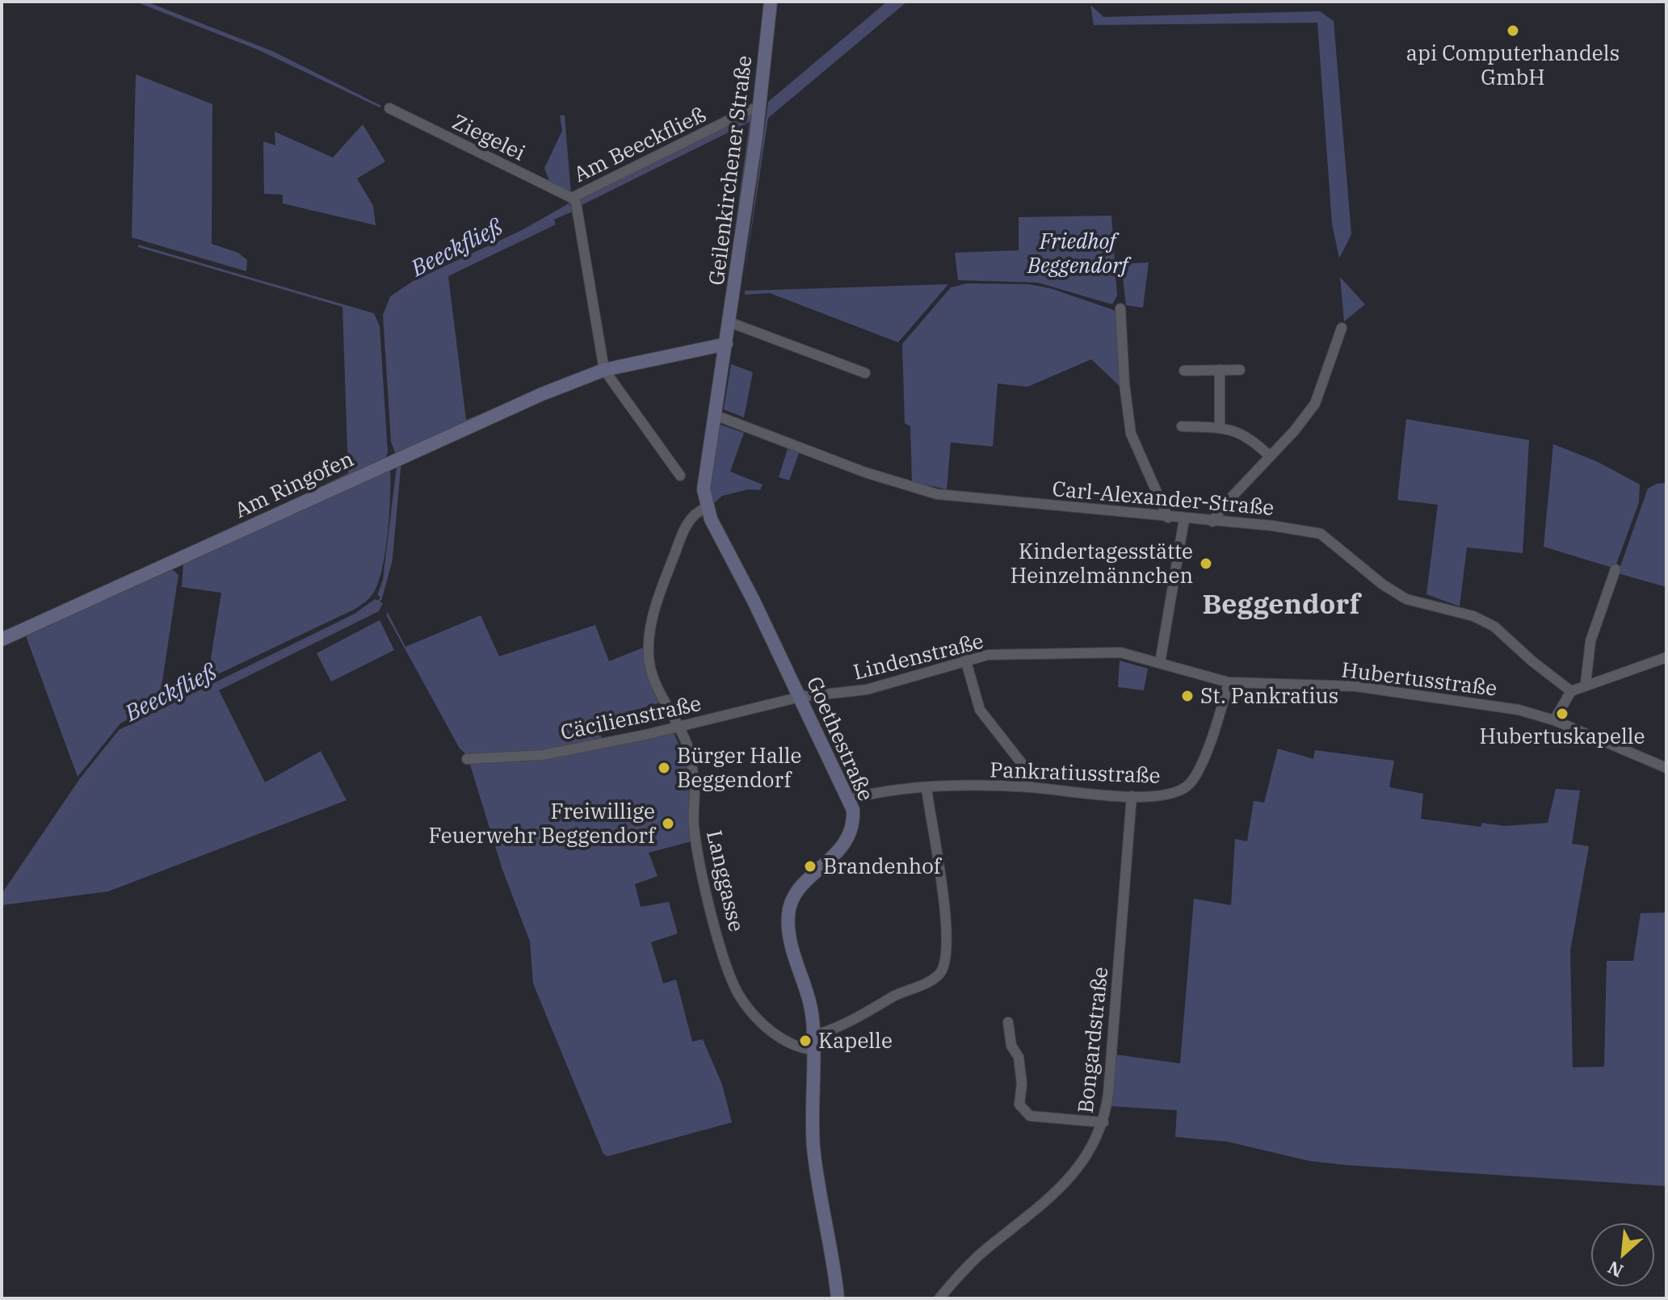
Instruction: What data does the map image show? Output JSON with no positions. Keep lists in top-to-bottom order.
{
  "streets": {
    "street": [
      "Ziegelei",
      "Am Beeckfließ",
      "Geilenkirchener Straße",
      "Am Ringofen",
      "Carl-Alexander-Straße",
      "Lindenstraße",
      "Hubertusstraße",
      "Cäcilienstraße",
      "Goethestraße",
      "Pankratiusstraße",
      "Langgasse",
      "Bongardstraße"
    ]
  },
  "crossings": [
    ["Ziegelei", "Am Beeckfließ"],
    ["Am Beeckfließ", "Geilenkirchener Straße"],
    ["Geilenkirchener Straße", "Am Ringofen"],
    ["Geilenkirchener Straße", "Goethestraße"],
    ["Am Ringofen", "Goethestraße"],
    ["Carl-Alexander-Straße", "Goethestraße"],
    ["Lindenstraße", "Hubertusstraße"],
    ["Lindenstraße", "Cäcilienstraße"],
    ["Lindenstraße", "Goethestraße"],
    ["Hubertusstraße", "Pankratiusstraße"],
    ["Cäcilienstraße", "Goethestraße"],
    ["Cäcilienstraße", "Langgasse"],
    ["Goethestraße", "Pankratiusstraße"],
    ["Goethestraße", "Langgasse"],
    ["Pankratiusstraße", "Bongardstraße"]
  ],
  "districts": ["Beggendorf"],
  "water": ["Beeckfließ"],
  "parks": ["Friedhof Beggendorf"],
  "places": [
    "api Computerhandels GmbH",
    "Kindertagesstätte Heinzelmännchen",
    "St. Pankratius",
    "Hubertuskapelle",
    "Bürger Halle Beggendorf",
    "Freiwillige Feuerwehr Beggendorf",
    "Brandenhof",
    "Kapelle"
  ],
  "north": "bottom left"
}
